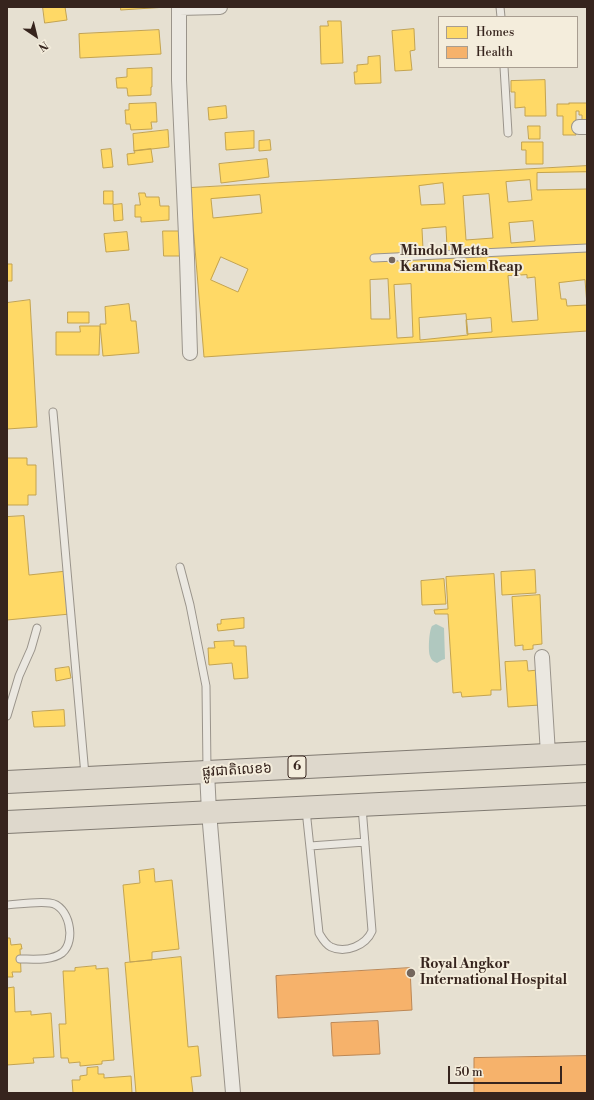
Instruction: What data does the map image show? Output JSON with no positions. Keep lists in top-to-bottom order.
{
  "streets": {
    "highway": ["6", "ផ្លូវជាតិលេខ៦"]
  },
  "places": ["Mindol Metta Karuna Siem Reap", "Royal Angkor International Hospital"],
  "legend": ["Homes", "Health"],
  "scale_bar": "50 m",
  "north": "bottom right"
}
